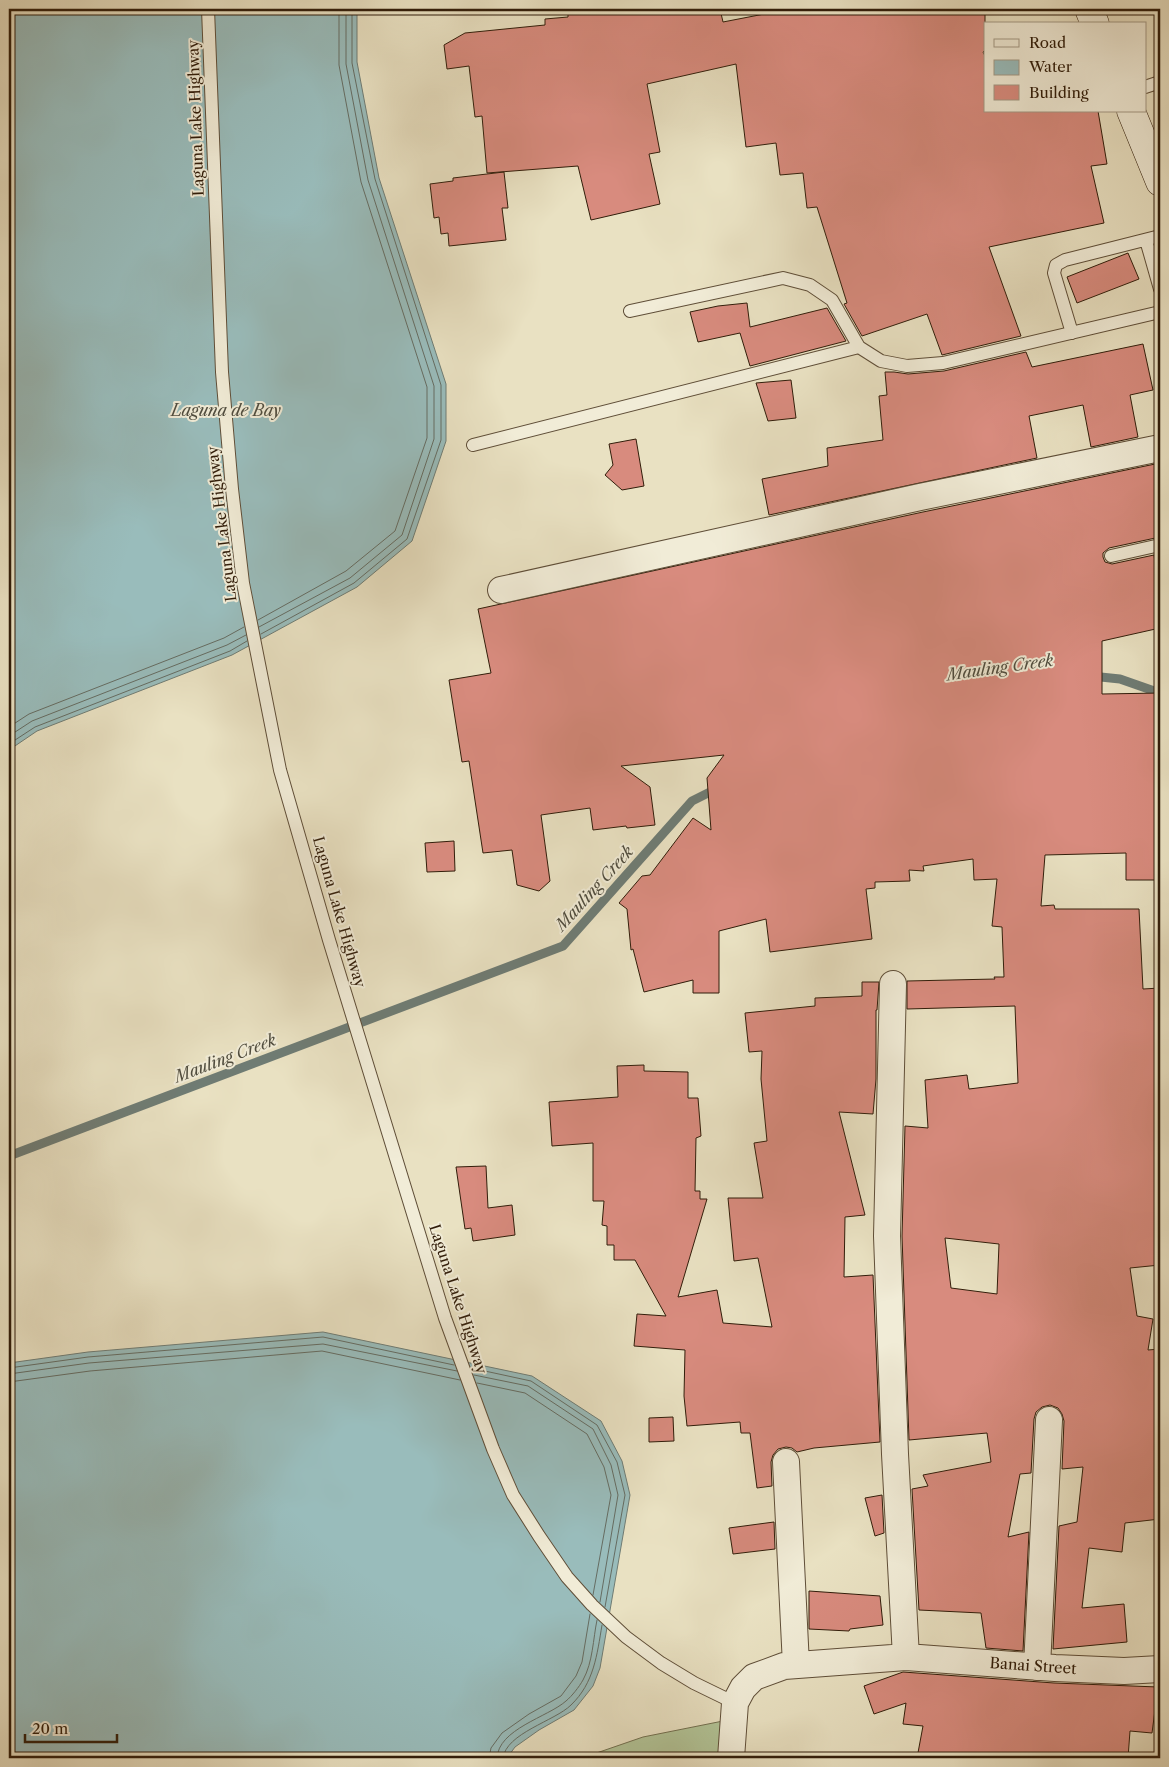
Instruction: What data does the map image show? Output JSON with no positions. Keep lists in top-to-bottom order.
{
  "streets": {
    "street": ["Banai Street"],
    "lane": ["Laguna Lake Highway"]
  },
  "crossings": [
    ["Laguna Lake Highway", "Banai Street"]
  ],
  "water": ["Laguna de Bay", "Mauling Creek"],
  "legend": ["Road", "Water", "Building"],
  "scale_bar": "20 m"
}
